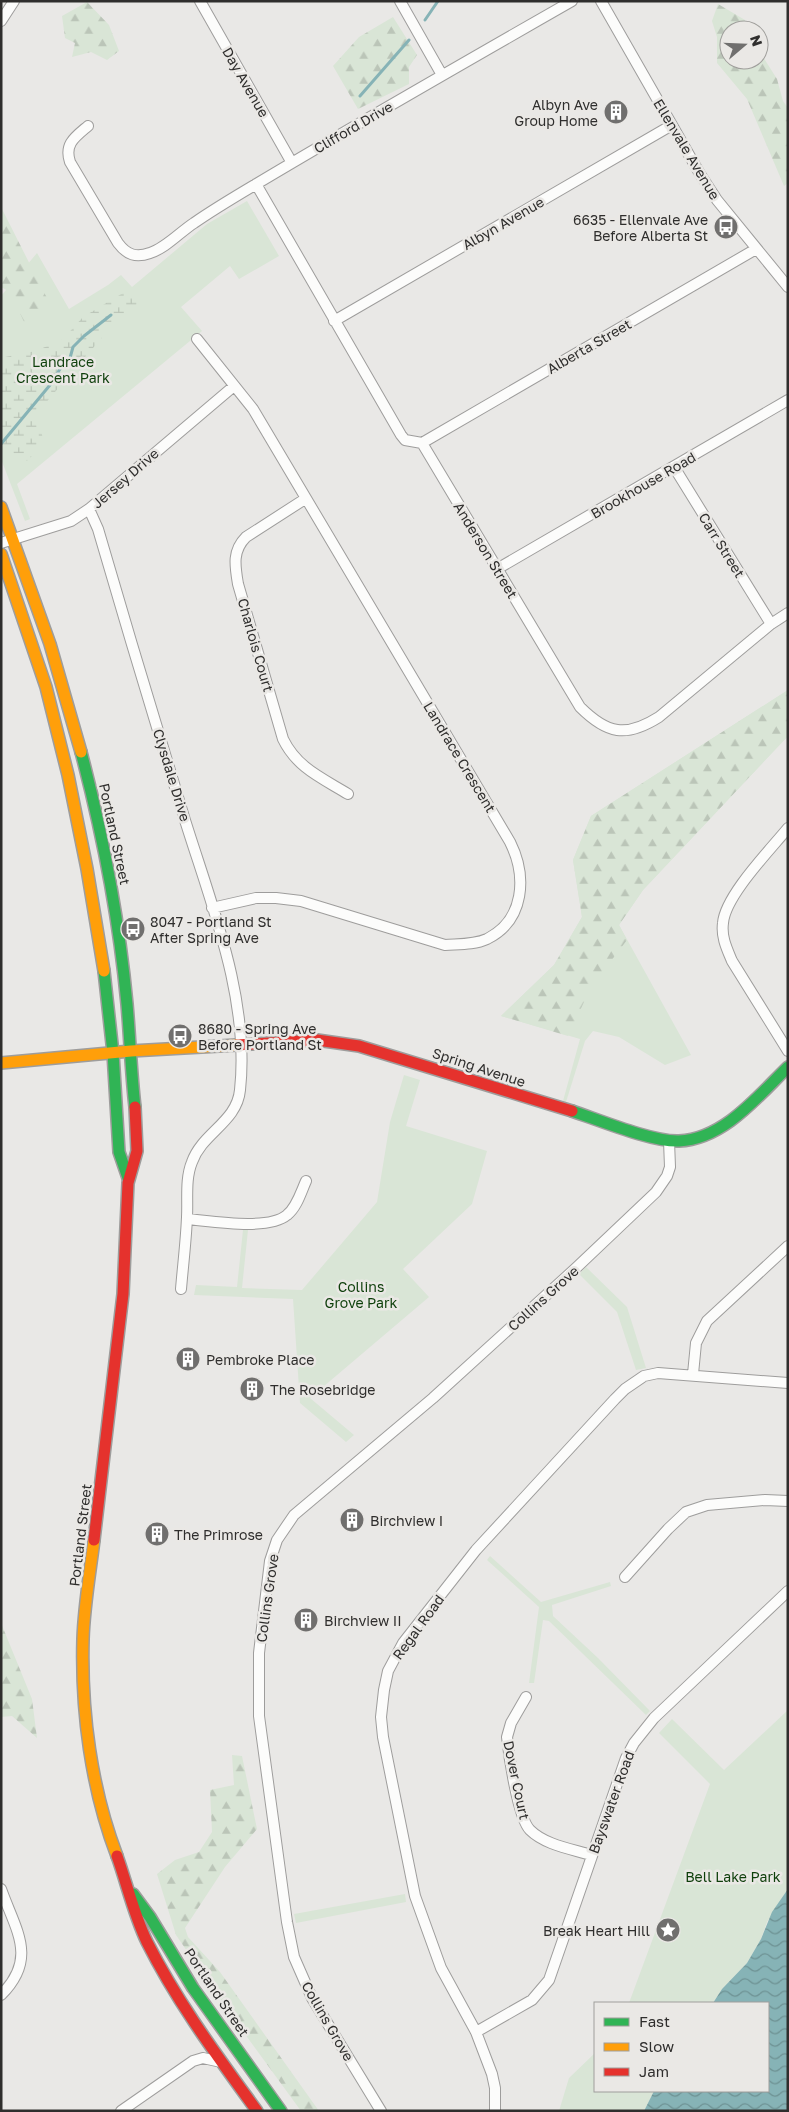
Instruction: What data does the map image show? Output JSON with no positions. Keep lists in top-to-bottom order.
{
  "streets": {
    "main road": ["Portland Street", "Spring Avenue"],
    "street": [
      "Day Avenue",
      "Clifford Drive",
      "Ellenvale Avenue",
      "Albyn Avenue",
      "Alberta Street",
      "Jersey Drive",
      "Brookhouse Road",
      "Carr Street",
      "Anderson Street",
      "Charlois Court",
      "Landrace Crescent",
      "Clysdale Drive",
      "Collins Grove",
      "Regal Road",
      "Dover Court",
      "Bayswater Road"
    ]
  },
  "crossings": [
    ["Day Avenue", "Clifford Drive"],
    ["Ellenvale Avenue", "Albyn Avenue"],
    ["Ellenvale Avenue", "Alberta Street"],
    ["Alberta Street", "Anderson Street"],
    ["Jersey Drive", "Landrace Crescent"],
    ["Jersey Drive", "Clysdale Drive"],
    ["Jersey Drive", "Portland Street"],
    ["Brookhouse Road", "Carr Street"],
    ["Brookhouse Road", "Anderson Street"],
    ["Carr Street", "Anderson Street"],
    ["Charlois Court", "Landrace Crescent"],
    ["Landrace Crescent", "Clysdale Drive"],
    ["Clysdale Drive", "Spring Avenue"],
    ["Portland Street", "Spring Avenue"],
    ["Spring Avenue", "Collins Grove"],
    ["Regal Road", "Bayswater Road"],
    ["Dover Court", "Bayswater Road"]
  ],
  "parks": ["Landrace Crescent Park", "Collins Grove Park", "Bell Lake Park"],
  "places": {
    "building": [
      "Albyn Ave Group Home",
      "Pembroke Place",
      "The Rosebridge",
      "Birchview I",
      "The Primrose",
      "Birchview II"
    ],
    "bus stop": ["6635 - Ellenvale Ave Before Alberta St", "8047 - Portland St After Spring Ave", "8680 - Spring Ave Before Portland St"],
    "place": ["Break Heart Hill"]
  },
  "legend": ["Fast", "Slow", "Jam"],
  "north": "right"
}
